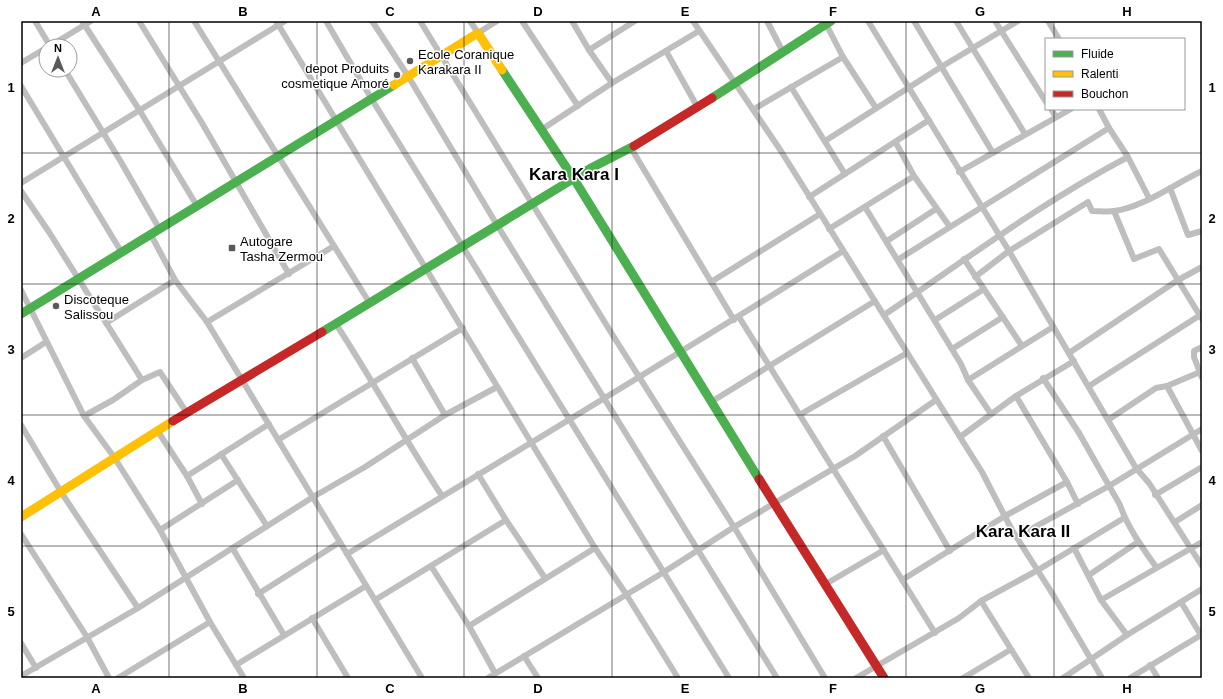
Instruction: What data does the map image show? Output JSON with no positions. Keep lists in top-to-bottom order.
{
  "districts": ["Kara Kara I", "Kara Kara II"],
  "places": {
    "other": ["Ecole Coranique Karakara II", "depot Produits cosmetique Amoré", "Discoteque Salissou"],
    "transit": ["Autogare Tasha Zermou"]
  },
  "legend": ["Fluide", "Ralenti", "Bouchon"],
  "north": "top",
  "grid": {
    "columns": [
      "A",
      "B",
      "C",
      "D",
      "E",
      "F",
      "G",
      "H"
    ],
    "rows": [
      "1",
      "2",
      "3",
      "4",
      "5"
    ]
  }
}
